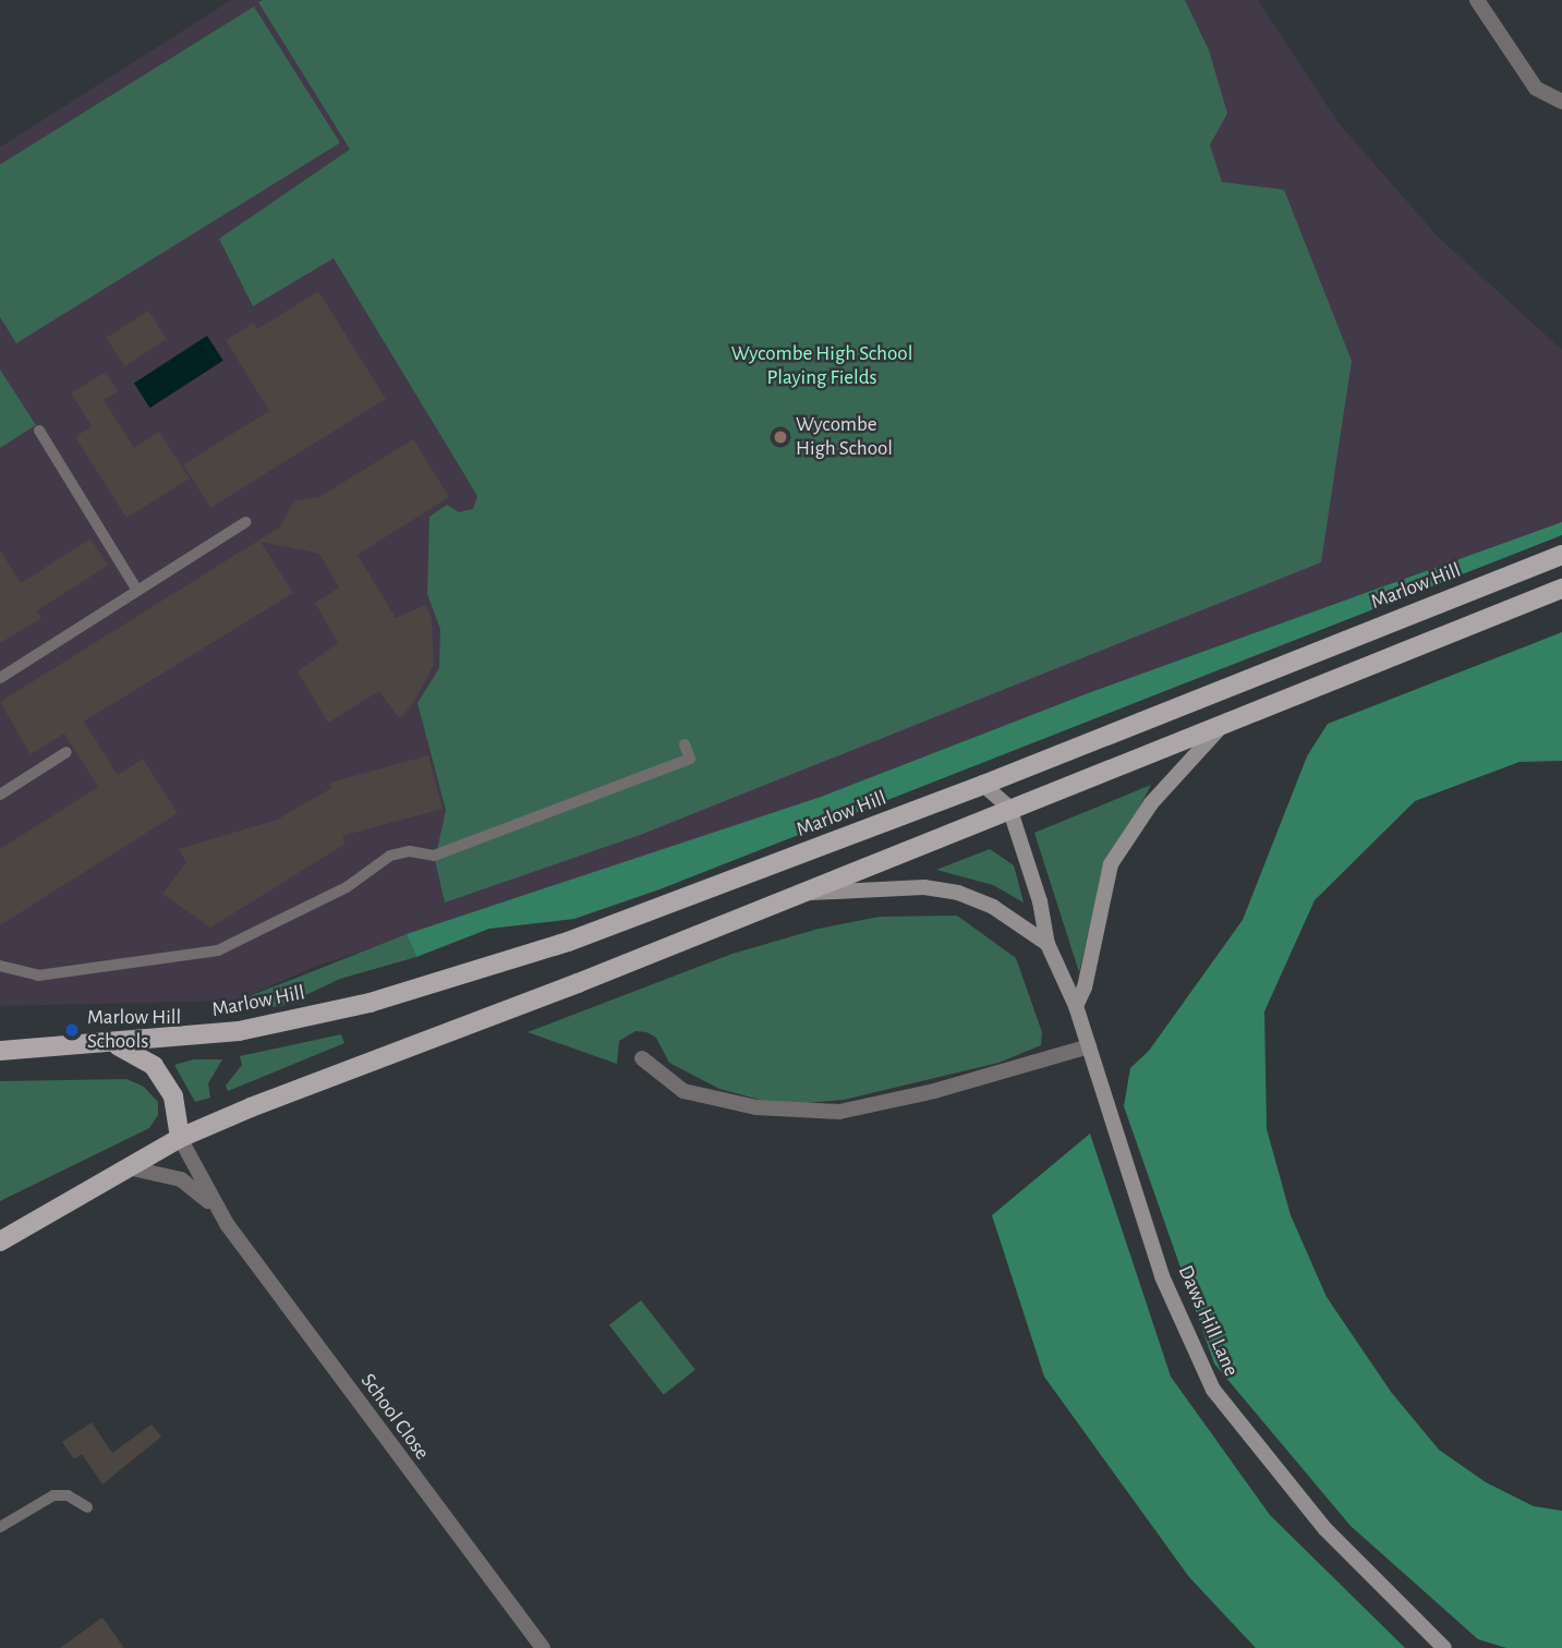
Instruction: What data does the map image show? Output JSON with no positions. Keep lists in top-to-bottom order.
{
  "streets": {
    "main road": ["Marlow Hill"],
    "street": ["Daws Hill Lane", "School Close"]
  },
  "parks": ["Wycombe High School Playing Fields"],
  "places": ["Wycombe High School", "Marlow Hill Schools"]
}
